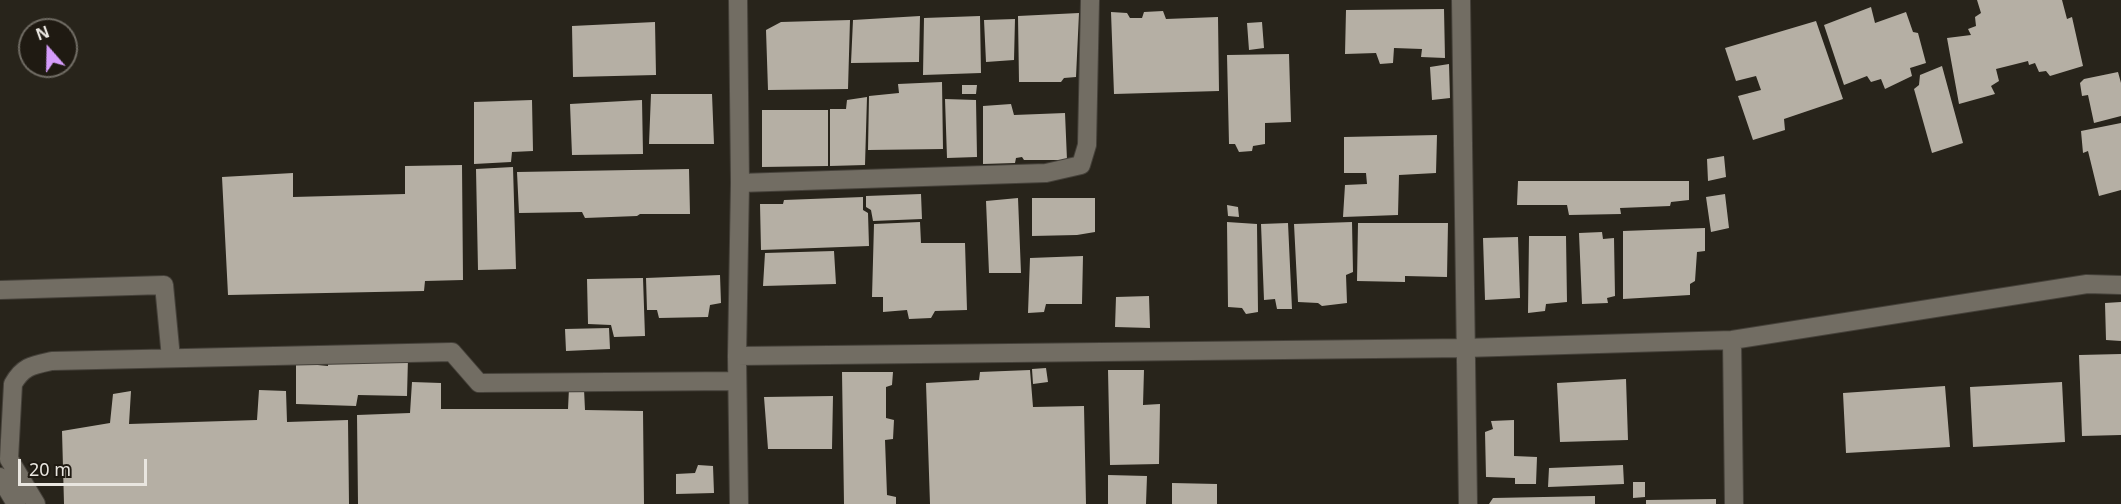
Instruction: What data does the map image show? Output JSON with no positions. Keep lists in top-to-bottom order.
{
  "scale_bar": "20 m",
  "north": "top"
}
